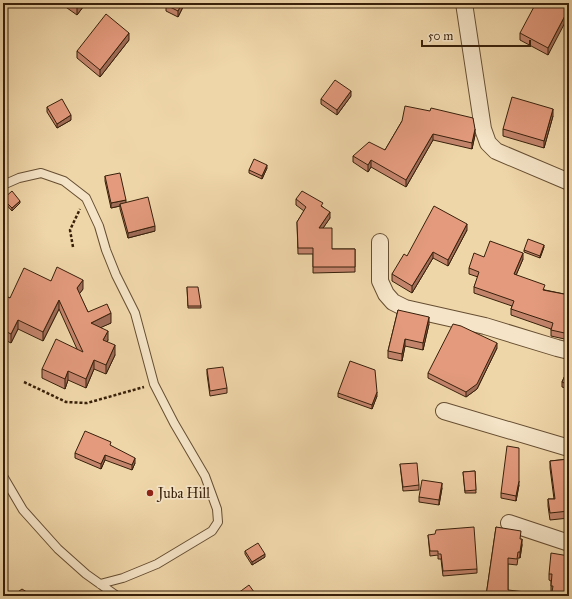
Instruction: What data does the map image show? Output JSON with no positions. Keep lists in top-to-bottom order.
{
  "places": ["Juba Hill"],
  "scale_bar": "50 m"
}
